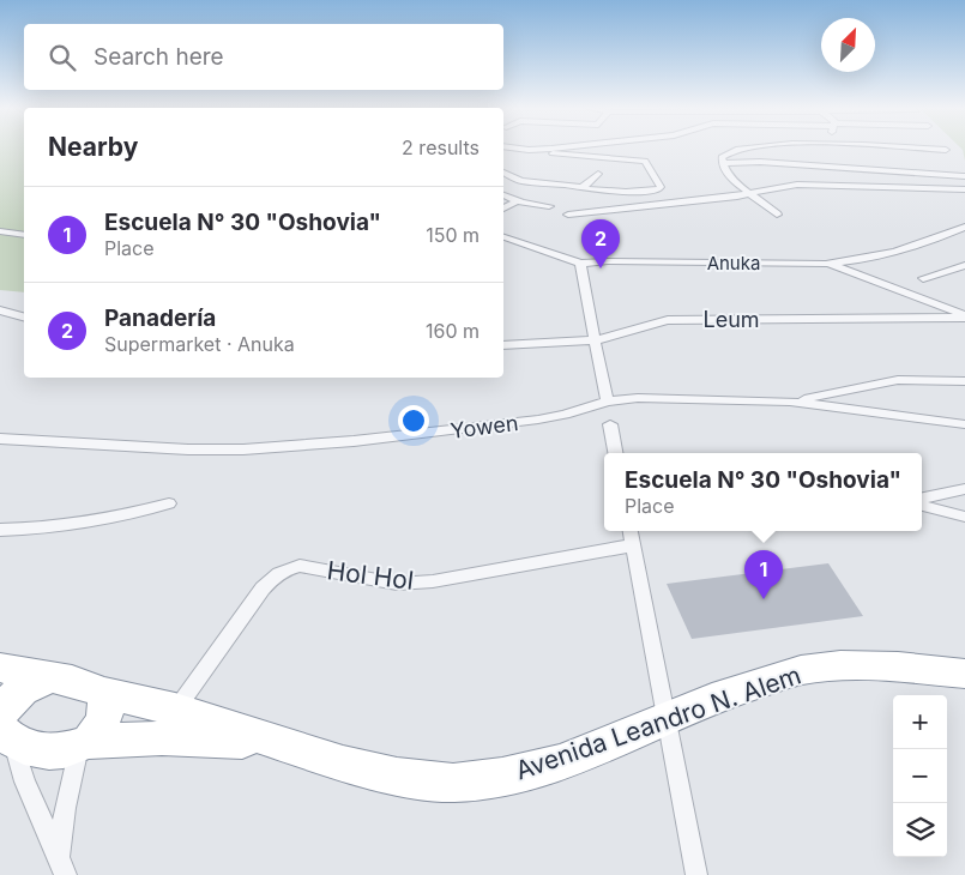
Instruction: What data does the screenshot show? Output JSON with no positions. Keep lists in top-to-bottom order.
{
  "streets": {
    "highway": ["Avenida Leandro N. Alem"],
    "street": [
      "Anuka",
      "Leum",
      "Yowen",
      "Hol Hol"
    ]
  },
  "crossings": [
    ["Hol Hol", "Avenida Leandro N. Alem"]
  ],
  "north": "top right",
  "page": {
    "search": "Search here",
    "heading": ["Nearby", "2 results"],
    "list": [
      {
        "mark": "1",
        "name": "Escuela N° 30 \"Oshovia\"",
        "note": "Place",
        "value": "150 m"
      },
      {
        "mark": "2",
        "name": "Panadería",
        "note": "Supermarket · Anuka",
        "value": "160 m"
      }
    ],
    "pins": ["2", "1"],
    "popup": ["Escuela N° 30 \"Oshovia\"", "Place"],
    "map_buttons": ["+", "−"]
  }
}
